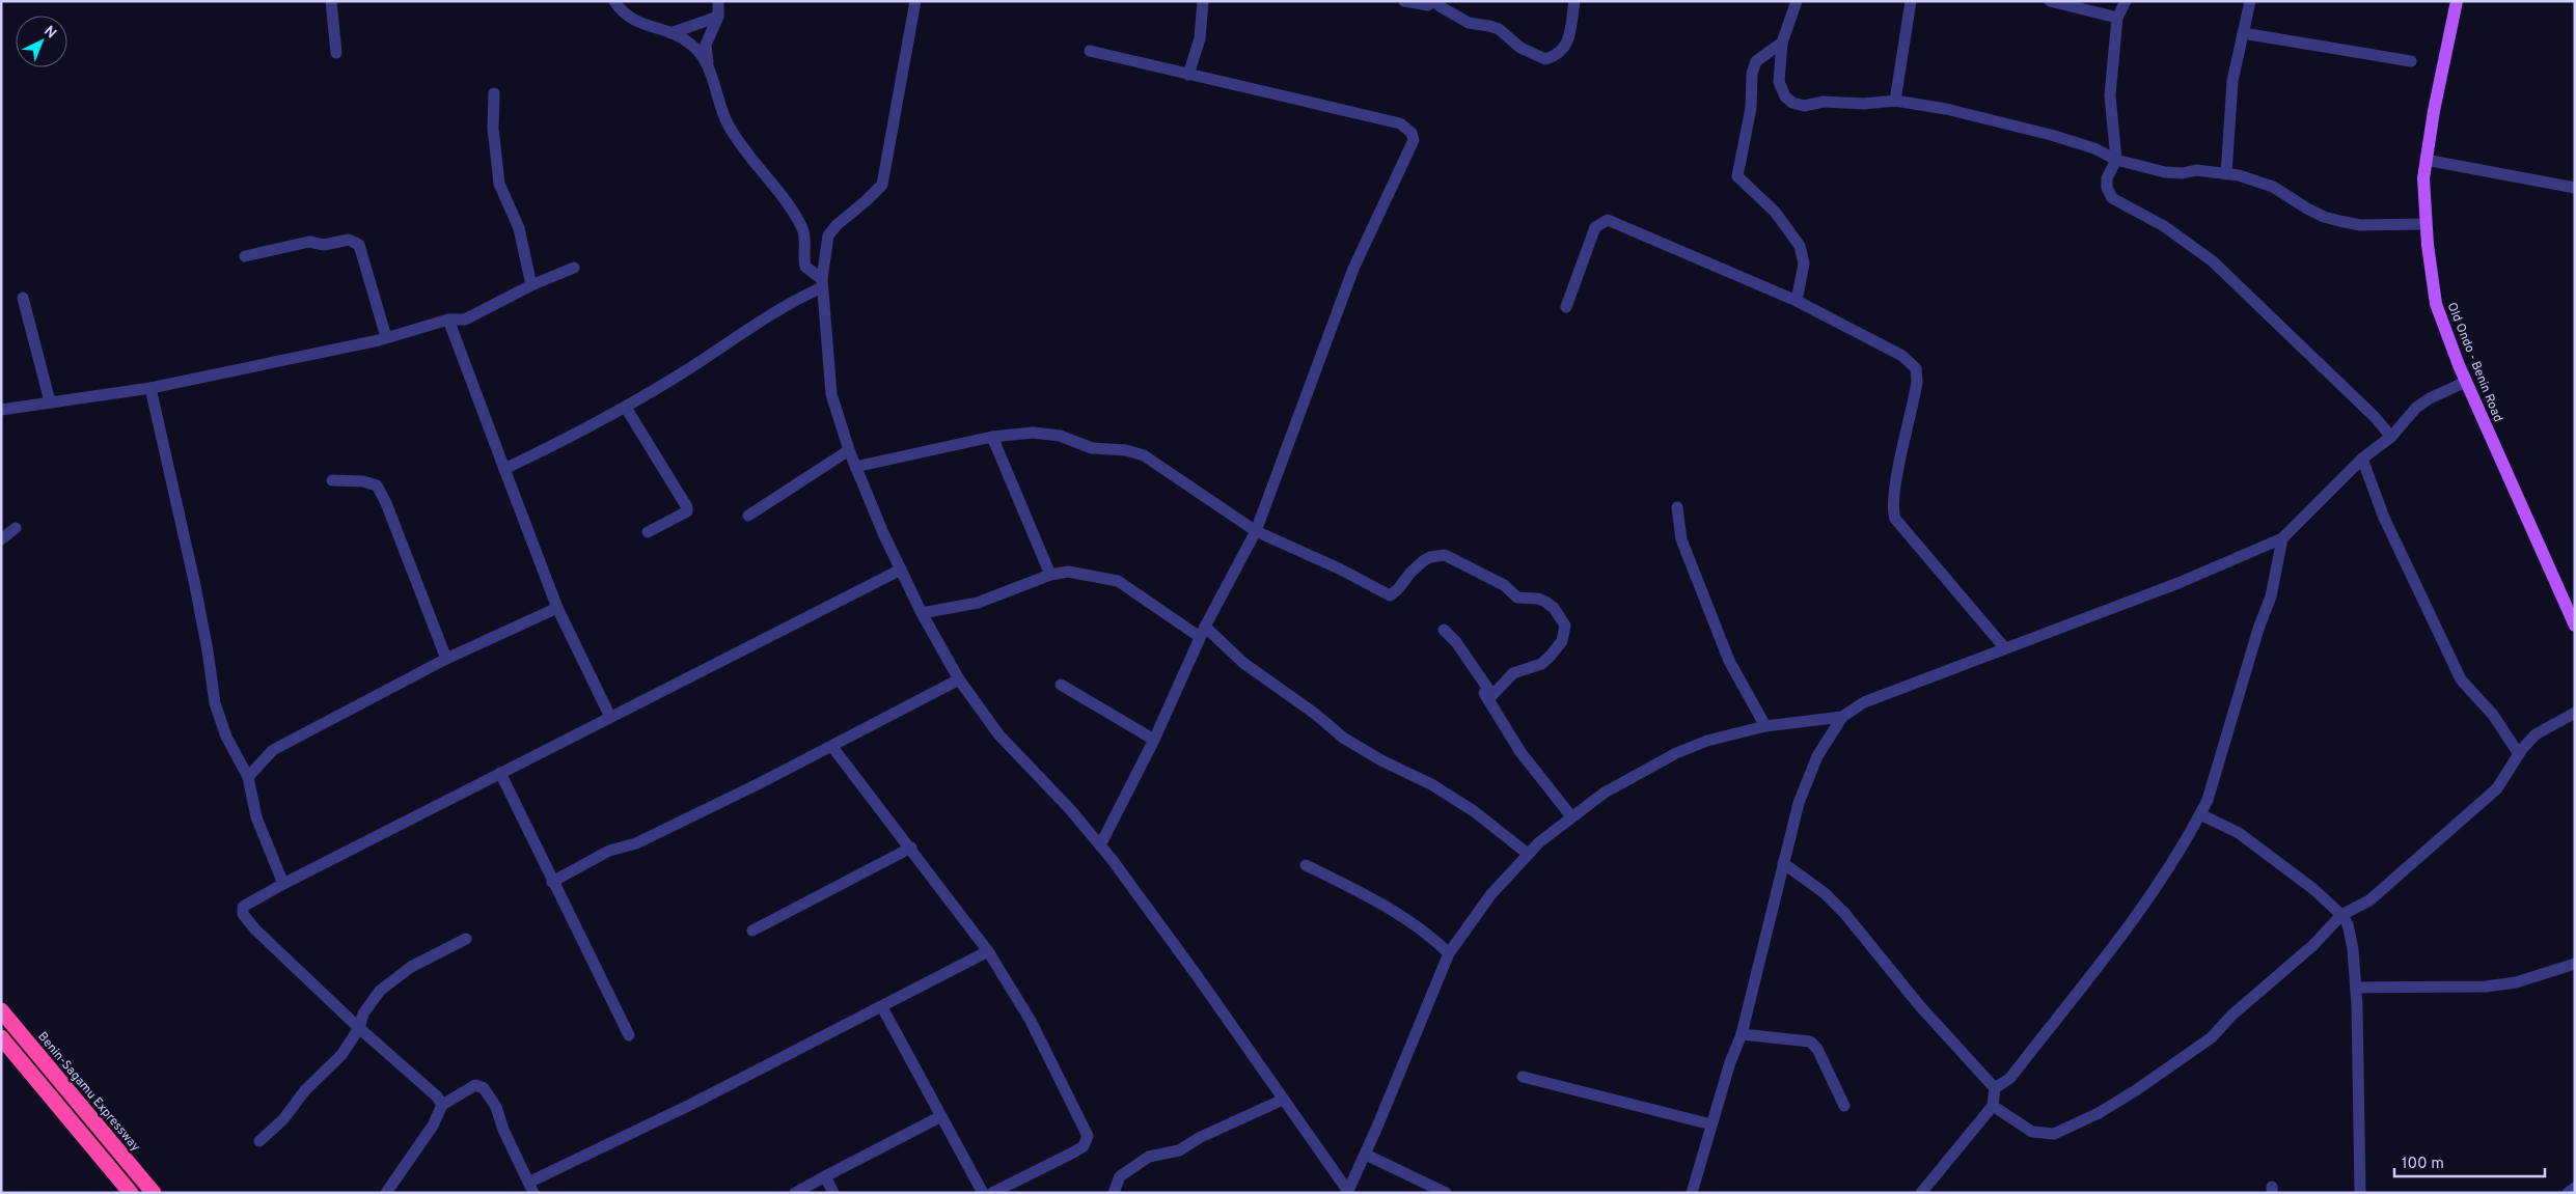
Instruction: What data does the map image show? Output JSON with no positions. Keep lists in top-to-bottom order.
{
  "streets": {
    "highway": ["Benin-Sagamu Expressway"],
    "main road": ["Old Ondo - Benin Road"]
  },
  "scale_bar": "100 m",
  "north": "top right"
}
